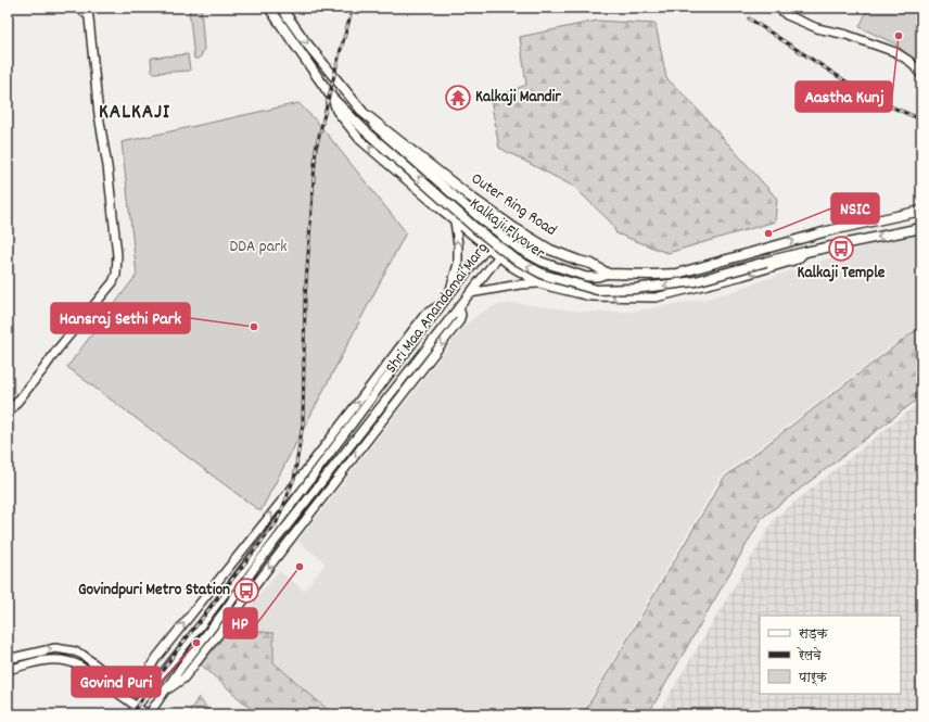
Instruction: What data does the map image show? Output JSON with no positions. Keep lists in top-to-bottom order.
{
  "streets": {
    "main road": ["Outer Ring Road", "Kalkaji Flyover", "Shri Maa Anandamai Marg"]
  },
  "districts": ["KALKAJI"],
  "parks": ["DDA park"],
  "places": {
    "other": [
      "Aastha Kunj",
      "NSIC",
      "Hansraj Sethi Park",
      "HP",
      "Govind Puri"
    ],
    "temple": ["Kalkaji Mandir"],
    "bus stop": ["Kalkaji Temple", "Govindpuri Metro Station"]
  },
  "legend": ["सड़क", "रेलवे", "पार्क"]
}
